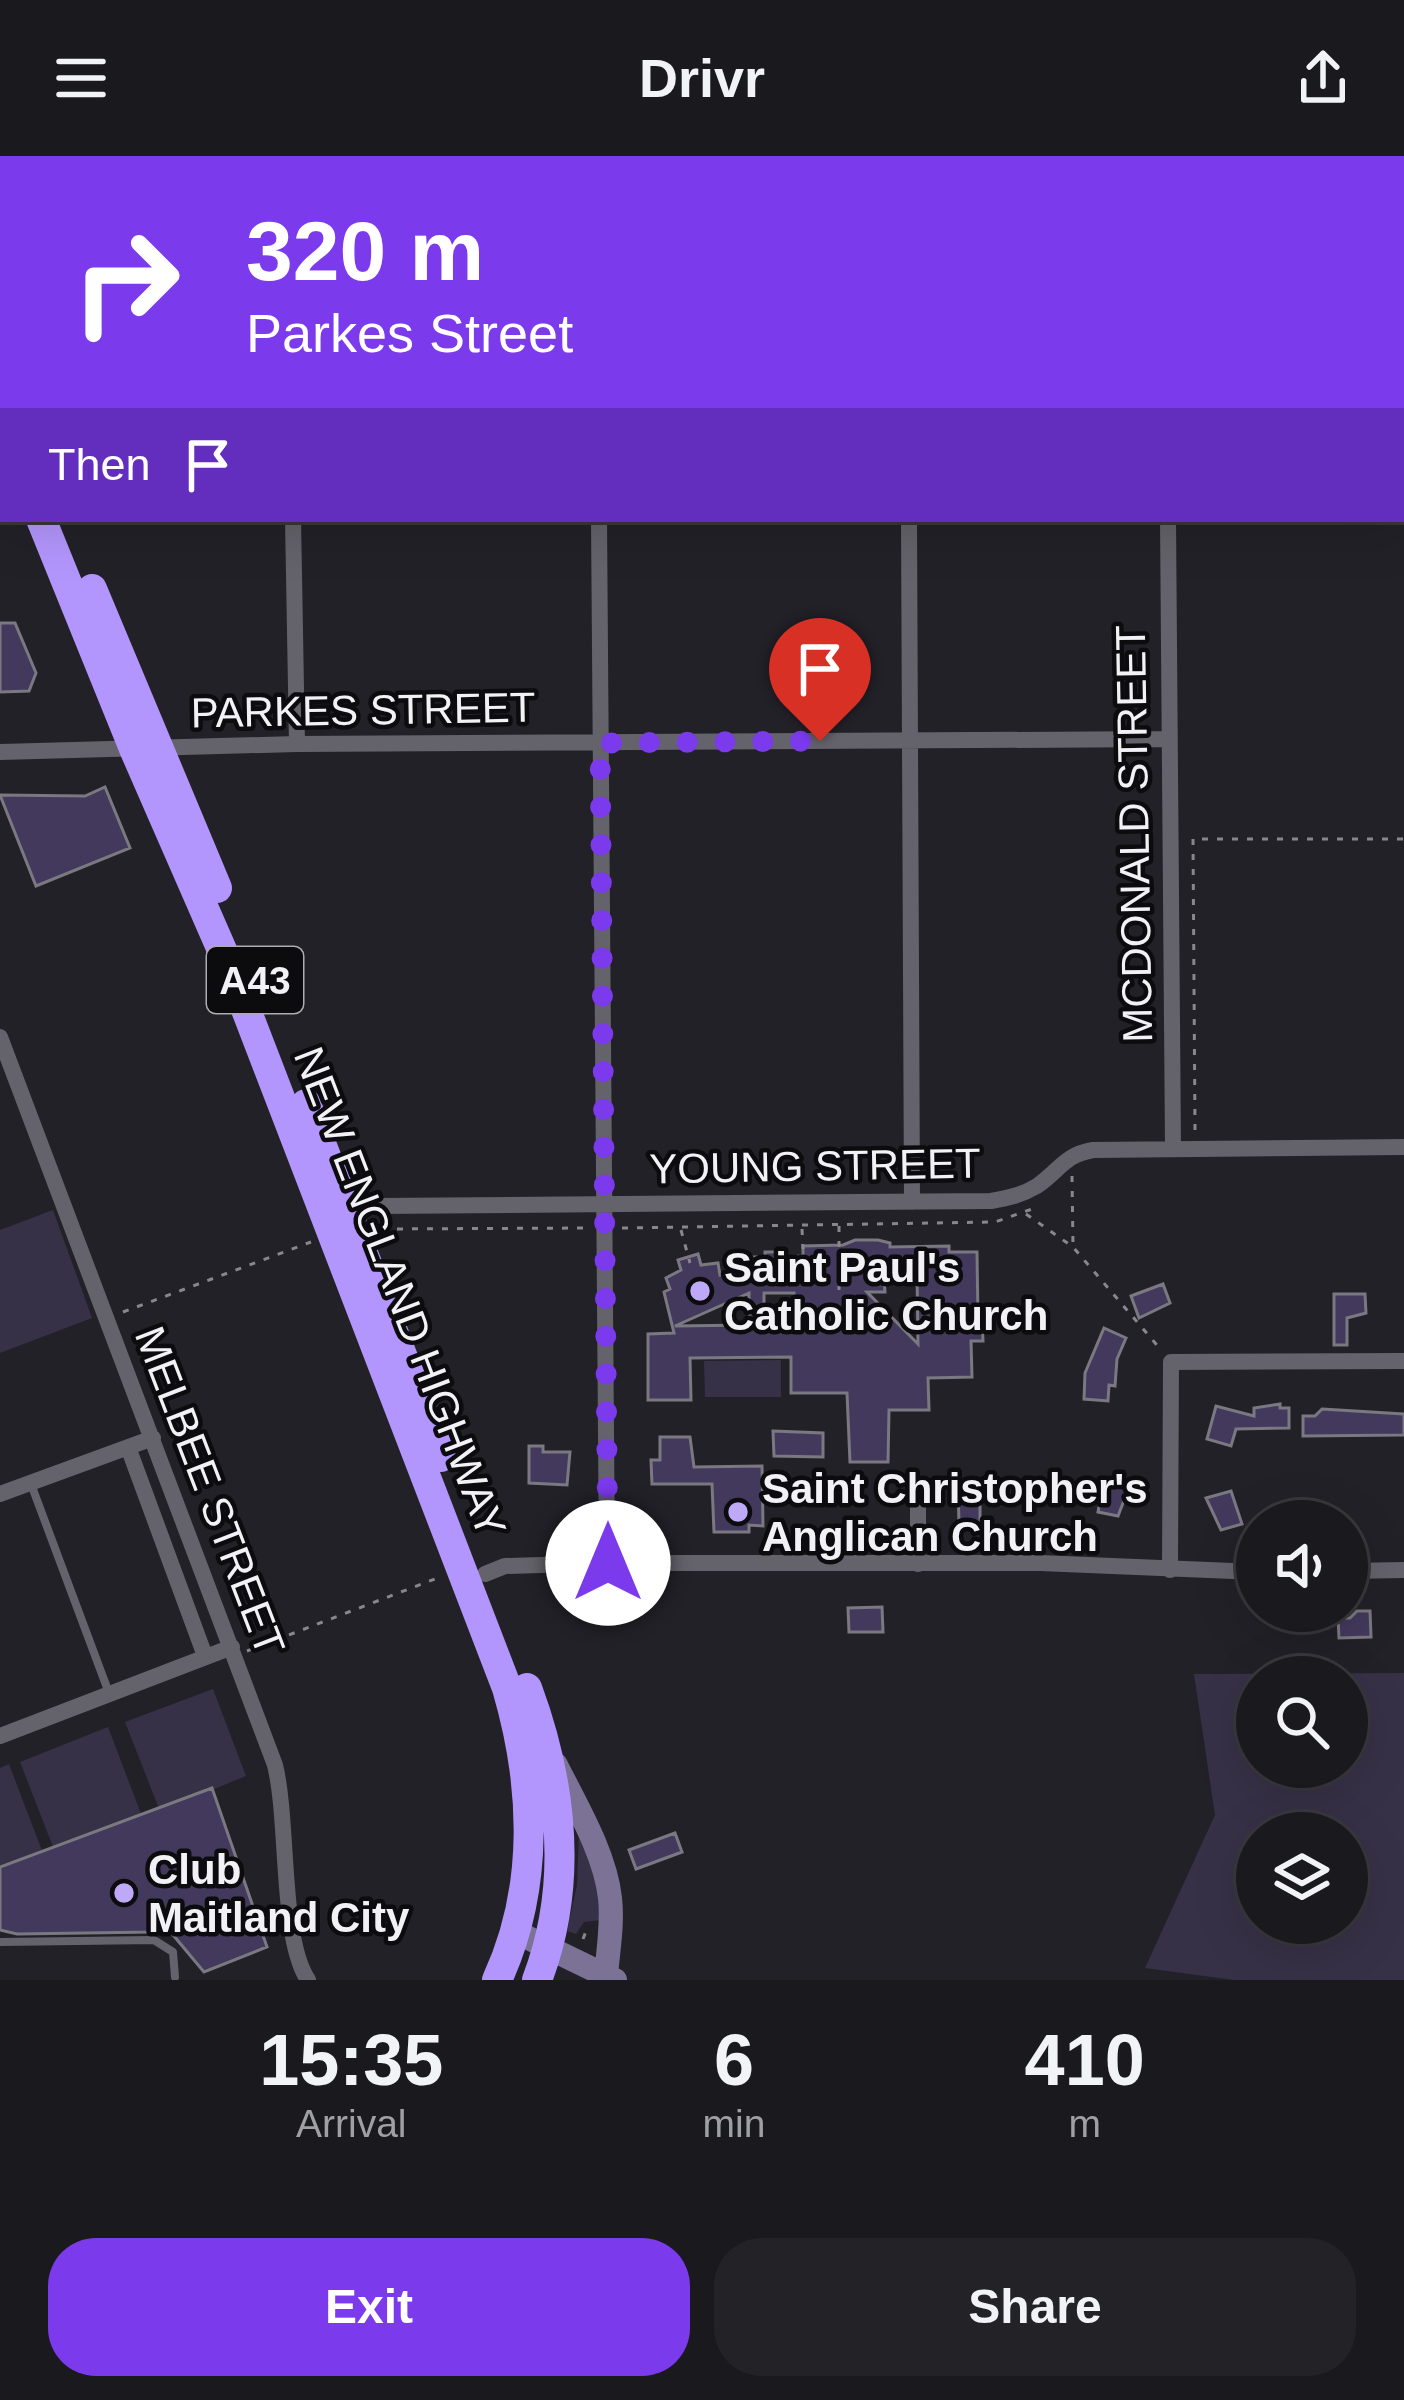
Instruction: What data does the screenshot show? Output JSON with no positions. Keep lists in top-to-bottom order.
{
  "streets": {
    "highway": ["A43", "NEW ENGLAND HIGHWAY"],
    "street": [
      "PARKES STREET",
      "MCDONALD STREET",
      "YOUNG STREET",
      "MELBEE STREET"
    ]
  },
  "crossings": [
    ["PARKES STREET", "MCDONALD STREET"],
    ["PARKES STREET", "NEW ENGLAND HIGHWAY"],
    ["MCDONALD STREET", "YOUNG STREET"],
    ["YOUNG STREET", "NEW ENGLAND HIGHWAY"]
  ],
  "places": ["Saint Paul's Catholic Church", "Saint Christopher's Anglican Church", "Club Maitland City"],
  "page": {
    "header": "Drivr",
    "turn": ["320 m", "Parkes Street"],
    "then": "Then",
    "eta": [
      "15:35",
      "Arrival",
      "6",
      "min",
      "410",
      "m"
    ],
    "buttons": ["Exit", "Share"]
  }
}
